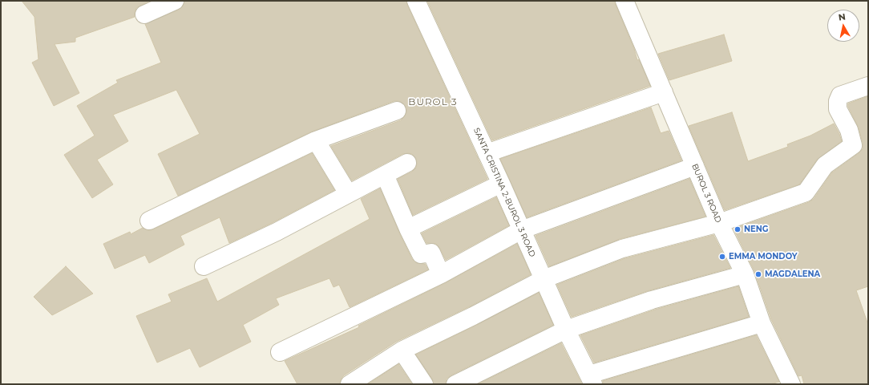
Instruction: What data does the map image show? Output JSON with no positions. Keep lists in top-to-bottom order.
{
  "streets": {
    "street": ["SANTA CRISTINA 2-BUROL 3 ROAD", "BUROL 3 ROAD"]
  },
  "districts": ["BUROL 3"],
  "places": ["NENG", "EMMA MONDOY", "MAGDALENA"],
  "north": "top"
}
